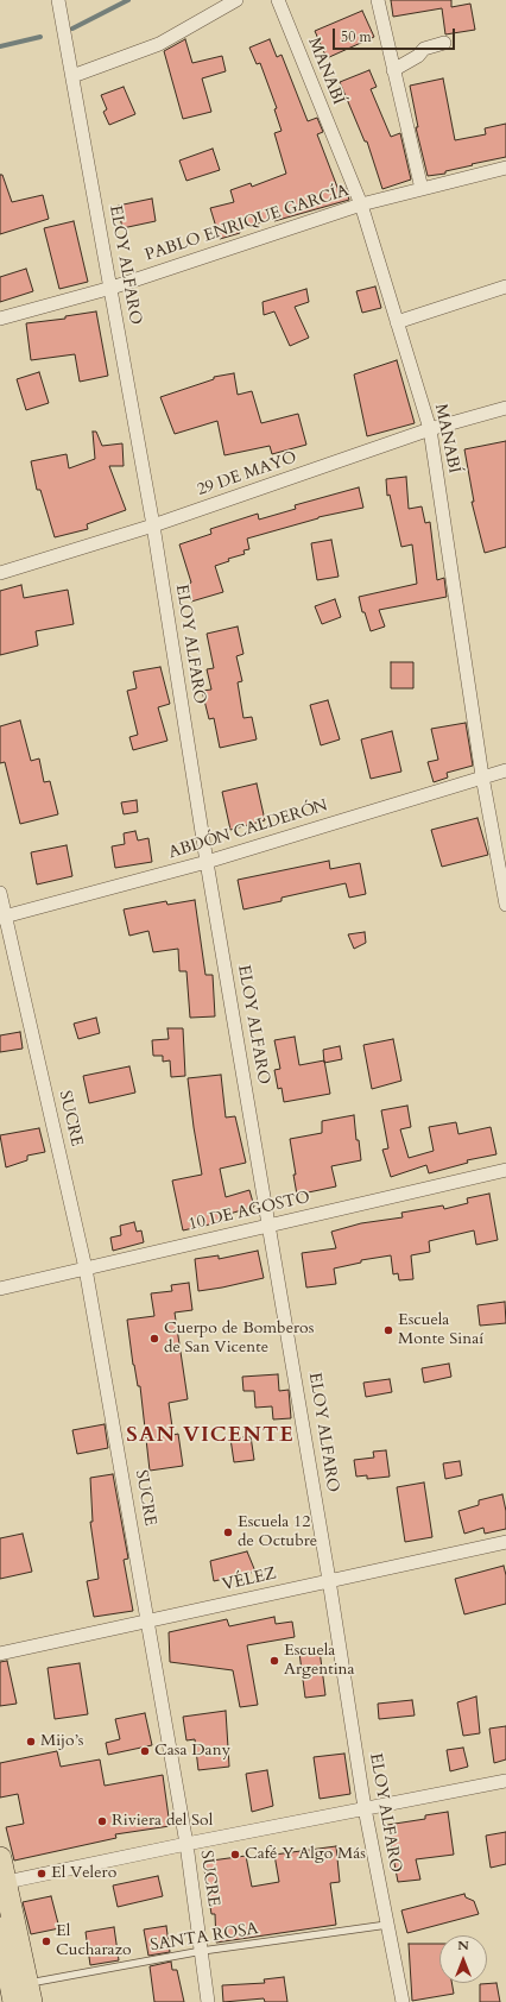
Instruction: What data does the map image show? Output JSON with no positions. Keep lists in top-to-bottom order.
{
  "streets": {
    "street": [
      "MANABÍ",
      "PABLO ENRIQUE GARCÍA",
      "ELOY ALFARO",
      "29 DE MAYO",
      "ABDÓN CALDERÓN",
      "SUCRE",
      "10 DE AGOSTO",
      "VÉLEZ"
    ],
    "lane": ["SANTA ROSA"]
  },
  "crossings": [
    ["MANABÍ", "PABLO ENRIQUE GARCÍA"],
    ["MANABÍ", "29 DE MAYO"],
    ["MANABÍ", "ABDÓN CALDERÓN"],
    ["PABLO ENRIQUE GARCÍA", "ELOY ALFARO"],
    ["ELOY ALFARO", "29 DE MAYO"],
    ["ELOY ALFARO", "ABDÓN CALDERÓN"],
    ["ELOY ALFARO", "10 DE AGOSTO"],
    ["ELOY ALFARO", "VÉLEZ"],
    ["ELOY ALFARO", "SANTA ROSA"],
    ["ABDÓN CALDERÓN", "SUCRE"],
    ["SUCRE", "10 DE AGOSTO"],
    ["SUCRE", "VÉLEZ"],
    ["SUCRE", "SANTA ROSA"]
  ],
  "districts": ["SAN VICENTE"],
  "places": [
    "Escuela Monte Sinaí",
    "Cuerpo de Bomberos de San Vicente",
    "Escuela 12 de Octubre",
    "Escuela Argentina",
    "Mijo’s",
    "Casa Dany",
    "Riviera del Sol",
    "Café Y Algo Más",
    "El Velero",
    "El Cucharazo"
  ],
  "scale_bar": "50 m",
  "north": "top"
}
